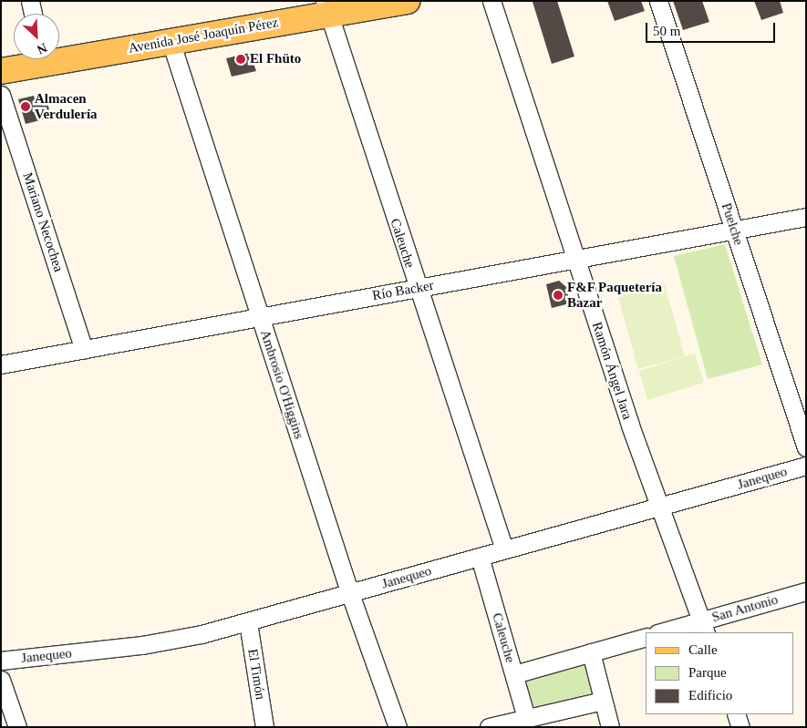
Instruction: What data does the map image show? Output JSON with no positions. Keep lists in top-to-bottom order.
{
  "streets": {
    "main road": ["Avenida José Joaquín Pérez"],
    "street": [
      "Mariano Necochea",
      "Puelche",
      "Caleuche",
      "Río Backer",
      "Ramón Ángel Jara",
      "Ambrosio O'Higgins",
      "Janequeo",
      "San Antonio",
      "El Timón"
    ]
  },
  "crossings": [
    ["Avenida José Joaquín Pérez", "Caleuche"],
    ["Avenida José Joaquín Pérez", "Ambrosio O'Higgins"],
    ["Mariano Necochea", "Río Backer"],
    ["Puelche", "Río Backer"],
    ["Caleuche", "Río Backer"],
    ["Caleuche", "Janequeo"],
    ["Río Backer", "Ramón Ángel Jara"],
    ["Río Backer", "Ambrosio O'Higgins"],
    ["Ramón Ángel Jara", "Janequeo"],
    ["Ramón Ángel Jara", "San Antonio"],
    ["Ambrosio O'Higgins", "Janequeo"],
    ["Janequeo", "El Timón"]
  ],
  "places": ["El Fhüto", "Almacen Verdulería", "F&F Paquetería Bazar"],
  "legend": ["Calle", "Parque", "Edificio"],
  "scale_bar": "50 m",
  "north": "bottom right"
}
